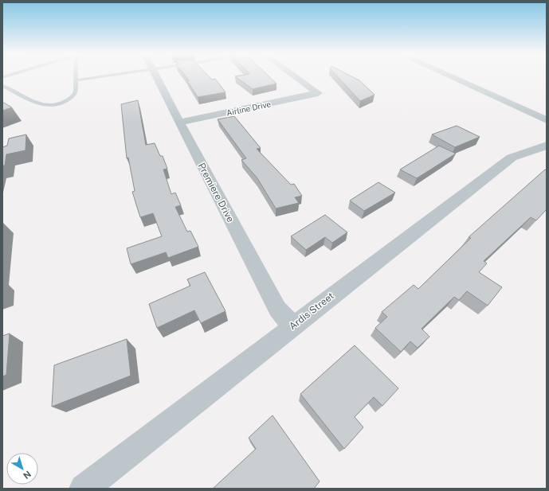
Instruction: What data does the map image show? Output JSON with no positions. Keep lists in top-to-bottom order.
{
  "streets": {
    "street": ["Airline Drive", "Premiere Drive", "Ardis Street"]
  },
  "crossings": [
    ["Airline Drive", "Premiere Drive"],
    ["Premiere Drive", "Ardis Street"]
  ],
  "north": "bottom right"
}
